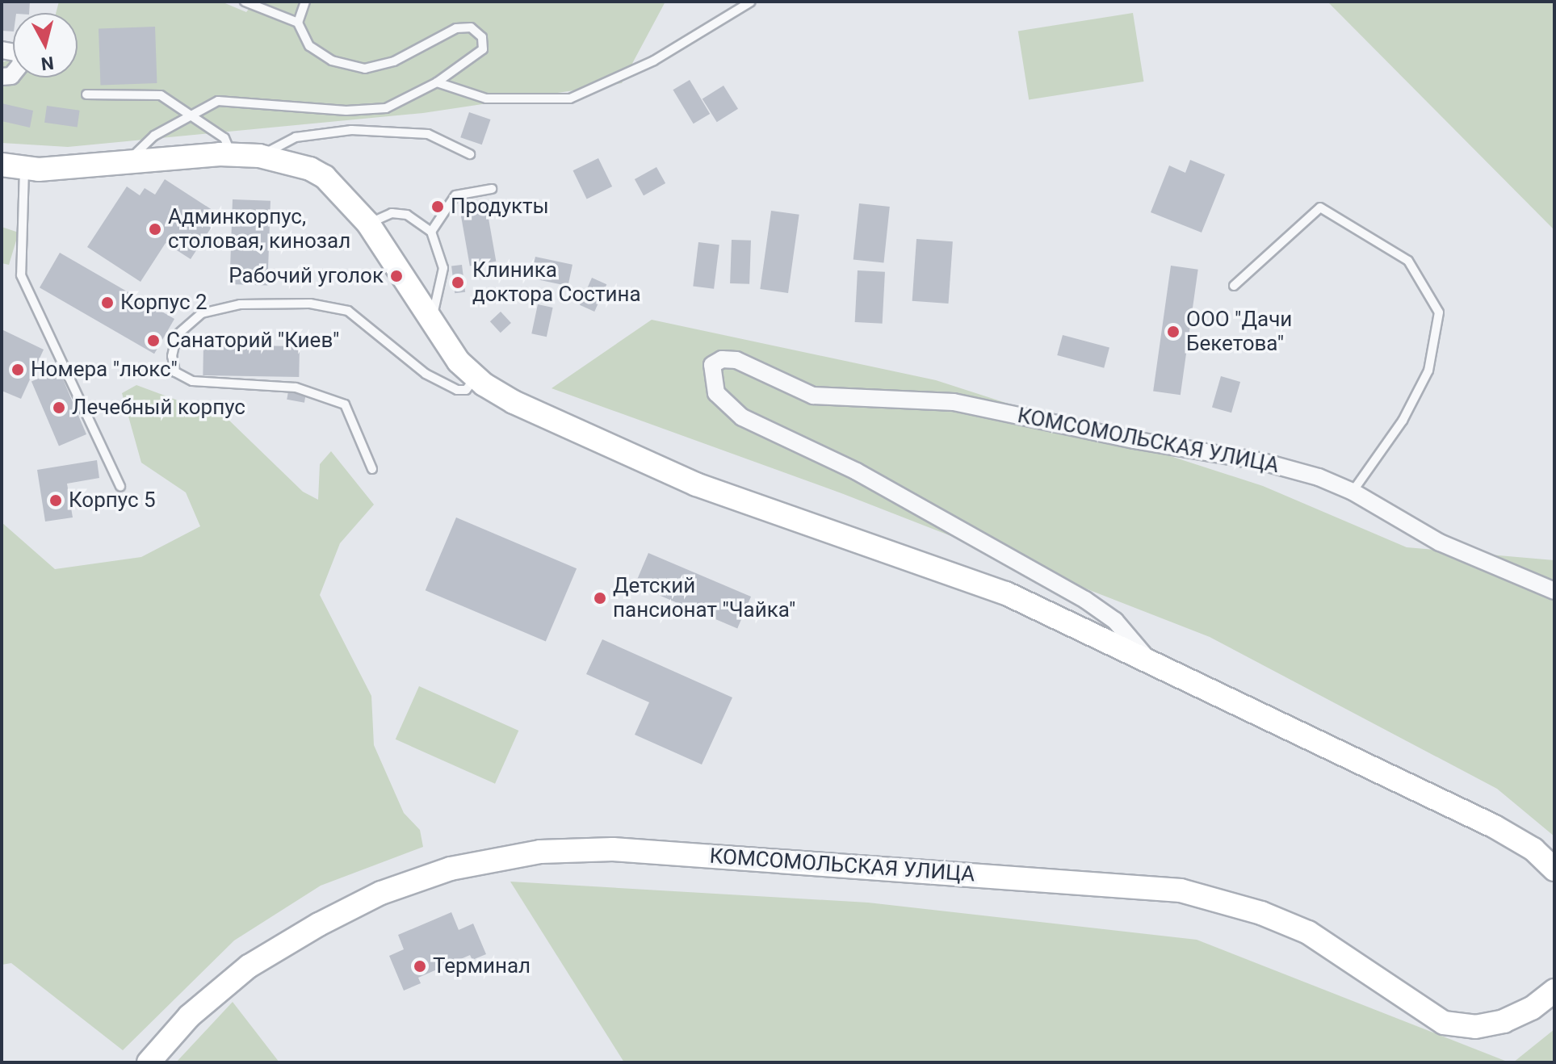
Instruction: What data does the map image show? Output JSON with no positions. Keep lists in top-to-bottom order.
{
  "streets": {
    "main road": ["КОМСОМОЛЬСКАЯ УЛИЦА"]
  },
  "places": [
    "Продукты",
    "Админкорпус, столовая, кинозал",
    "Рабочий уголок",
    "Клиника доктора Состина",
    "Корпус 2",
    "ООО \"Дачи Бекетова\"",
    "Санаторий \"Киев\"",
    "Номера \"люкс\"",
    "Лечебный корпус",
    "Корпус 5",
    "Детский пансионат \"Чайка\"",
    "Терминал"
  ],
  "north": "bottom"
}
